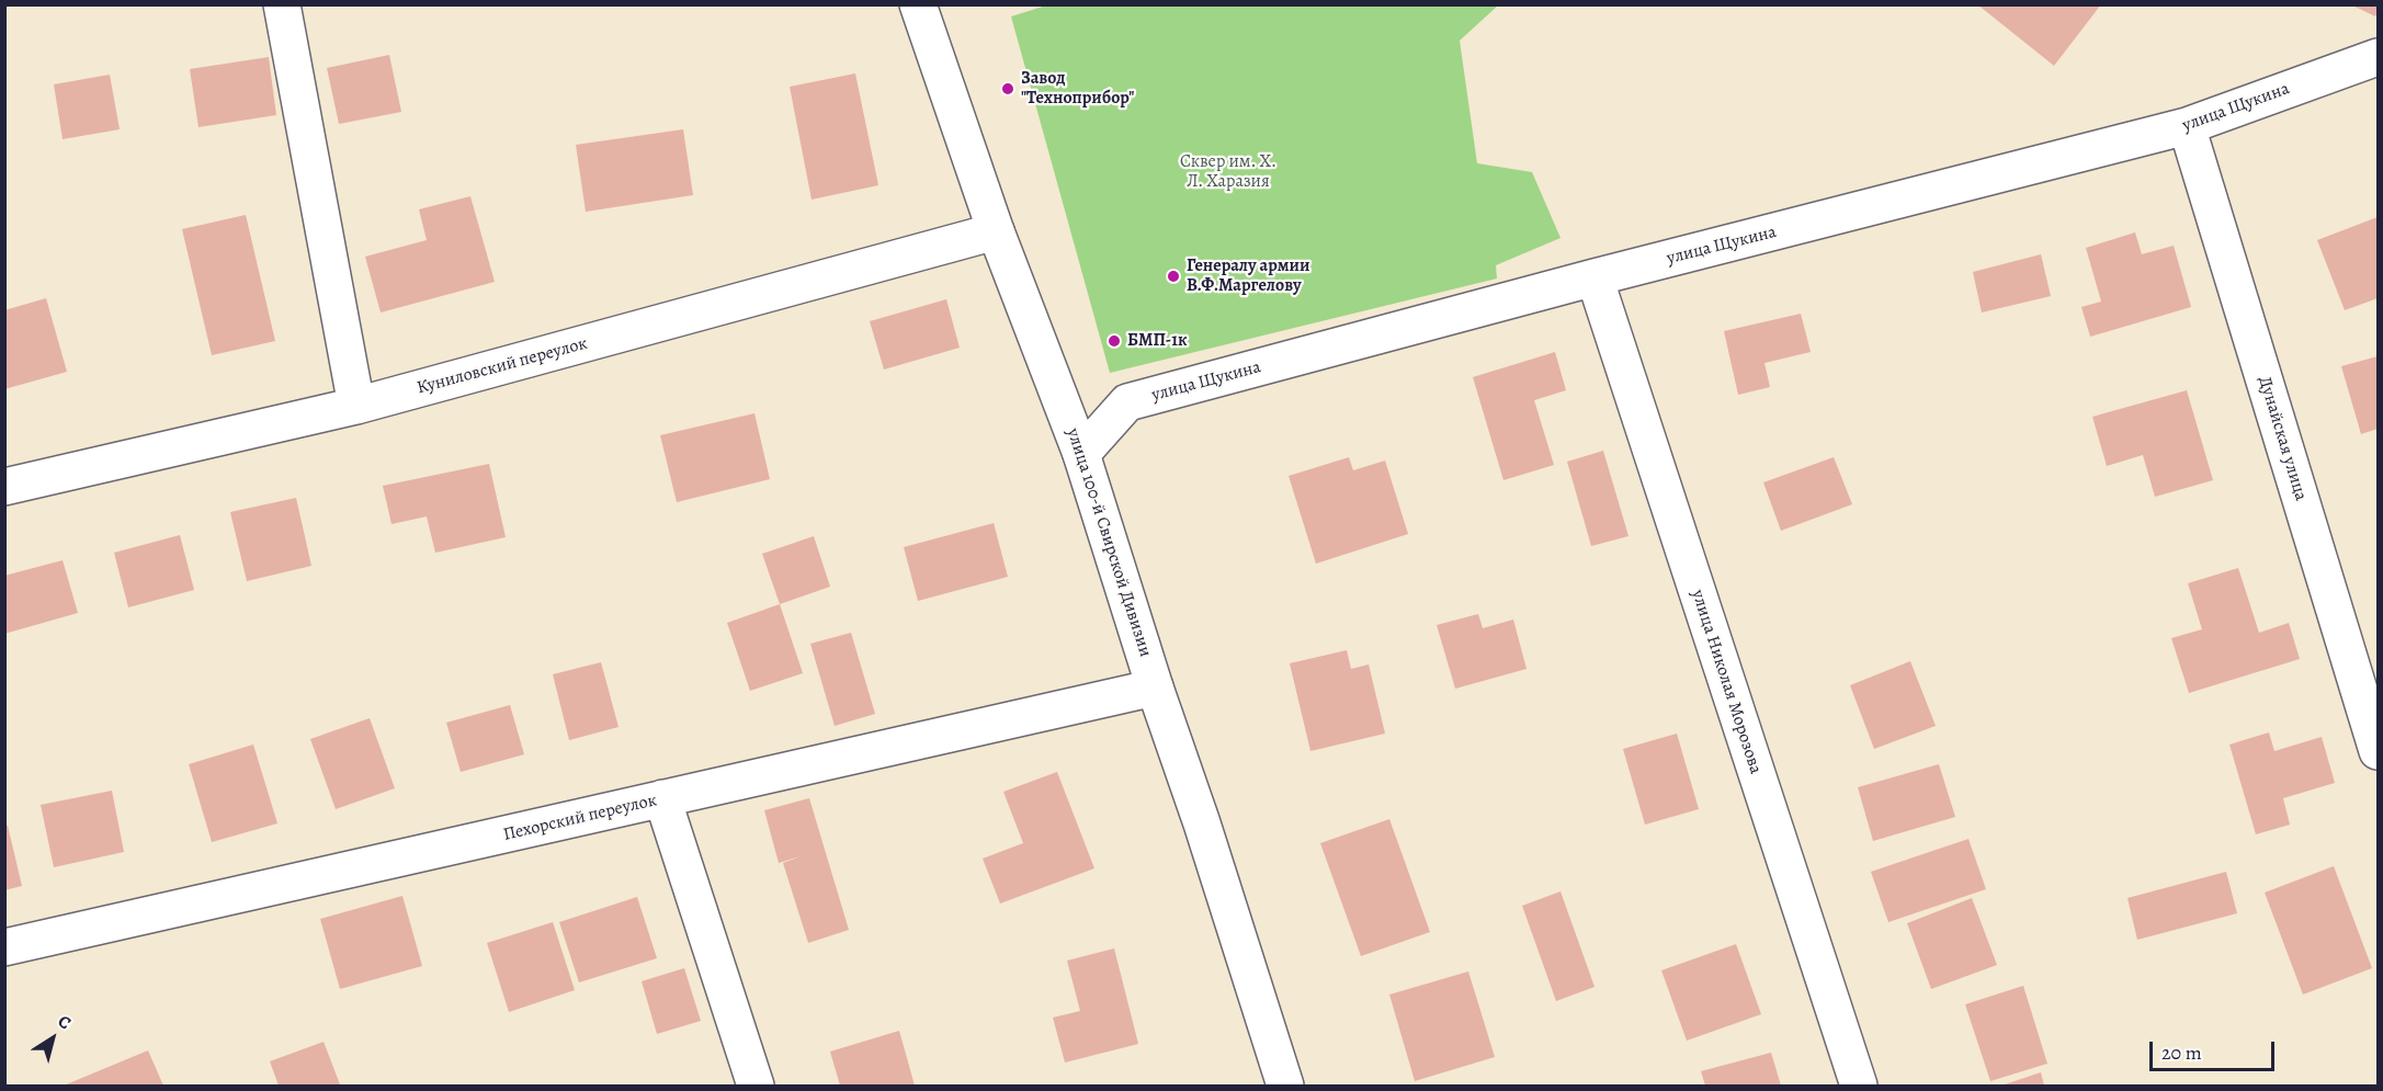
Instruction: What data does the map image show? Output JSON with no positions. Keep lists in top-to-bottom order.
{
  "streets": {
    "street": [
      "улица Щукина",
      "Куниловский переулок",
      "Дунайская улица",
      "улица 100-й Свирской Дивизии",
      "улица Николая Морозова",
      "Пехорский переулок"
    ]
  },
  "crossings": [
    ["улица Щукина", "Дунайская улица"],
    ["улица Щукина", "улица 100-й Свирской Дивизии"],
    ["улица Щукина", "улица Николая Морозова"],
    ["Куниловский переулок", "улица 100-й Свирской Дивизии"],
    ["улица 100-й Свирской Дивизии", "Пехорский переулок"]
  ],
  "parks": ["Сквер им. Х. Л. Харазия"],
  "places": ["Завод \"Техноприбор\"", "Генералу армии В.Ф.Маргелову", "БМП-1к"],
  "scale_bar": "20 m",
  "north": "top right"
}
